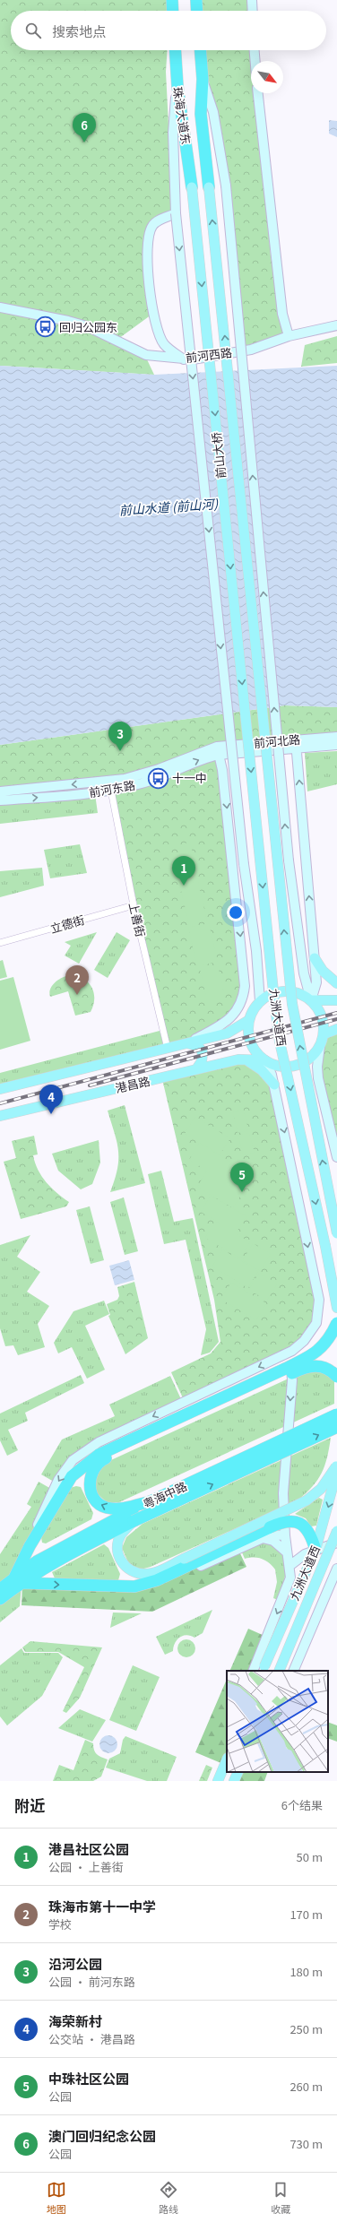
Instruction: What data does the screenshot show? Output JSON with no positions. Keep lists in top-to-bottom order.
{
  "streets": {
    "highway": ["珠海大道东", "粤海中路"],
    "main road": [
      "前河西路",
      "前山大桥",
      "前河北路",
      "前河东路",
      "九洲大道西",
      "港昌路"
    ],
    "street": ["上善街", "立德街"]
  },
  "crossings": [
    ["珠海大道东", "前山大桥"],
    ["前山大桥", "九洲大道西"],
    ["前河北路", "前河东路"],
    ["前河东路", "上善街"],
    ["上善街", "立德街"]
  ],
  "water": ["前山水道 (前山河)"],
  "places": {
    "bus stop": ["回归公园东", "十一中"]
  },
  "north": "bottom right",
  "page": {
    "search": "搜索地点",
    "pins": [
      "6",
      "3",
      "1",
      "2",
      "4",
      "5"
    ],
    "heading": ["附近", "6个结果"],
    "list": [
      {
        "mark": "1",
        "name": "港昌社区公园",
        "note": "公园 · 上善街",
        "value": "50 m"
      },
      {
        "mark": "2",
        "name": "珠海市第十一中学",
        "note": "学校",
        "value": "170 m"
      },
      {
        "mark": "3",
        "name": "沿河公园",
        "note": "公园 · 前河东路",
        "value": "180 m"
      },
      {
        "mark": "4",
        "name": "海荣新村",
        "note": "公交站 · 港昌路",
        "value": "250 m"
      },
      {
        "mark": "5",
        "name": "中珠社区公园",
        "note": "公园",
        "value": "260 m"
      },
      {
        "mark": "6",
        "name": "澳门回归纪念公园",
        "note": "公园",
        "value": "730 m"
      }
    ],
    "nav": ["地图", "路线", "收藏"]
  }
}
